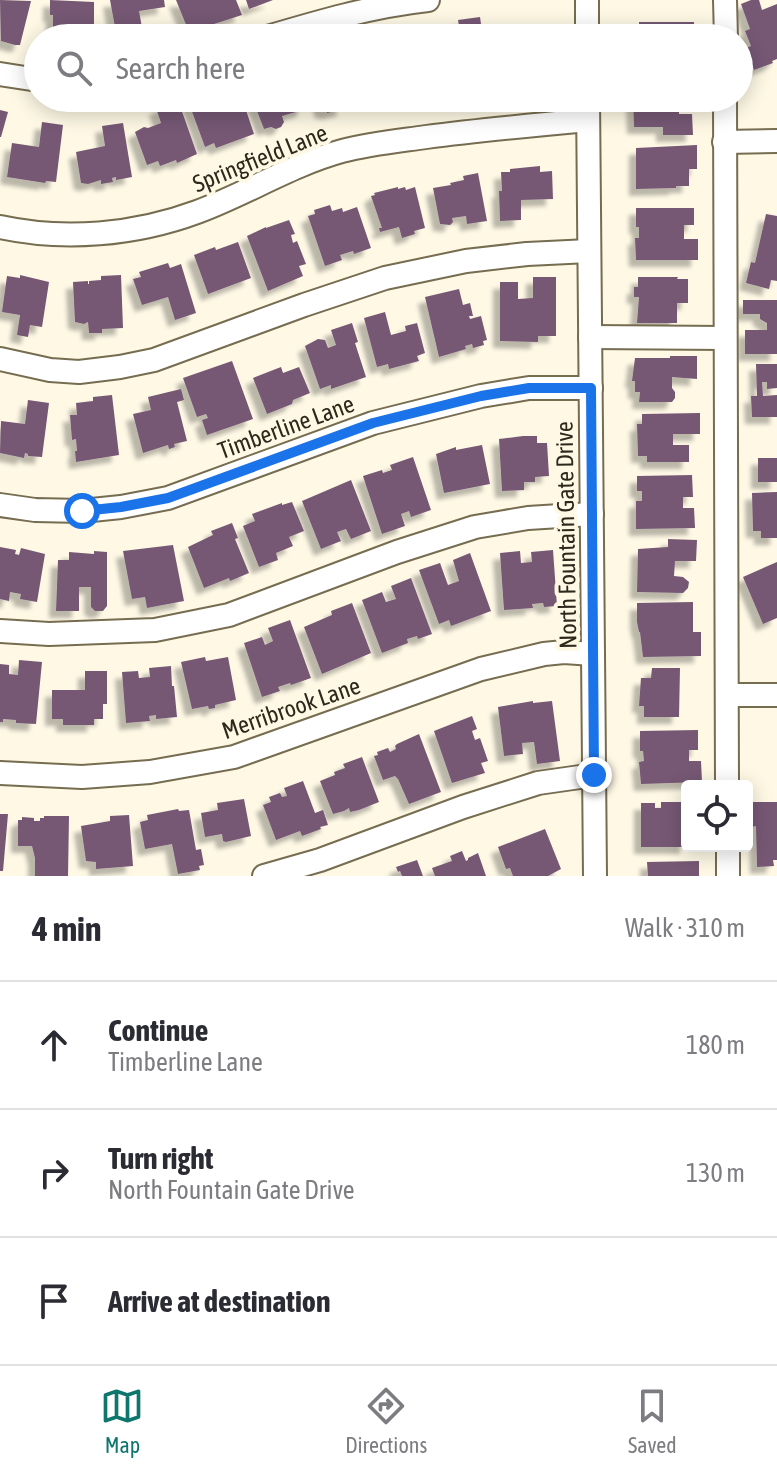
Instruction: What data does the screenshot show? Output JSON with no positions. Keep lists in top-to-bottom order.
{
  "streets": {
    "street": [
      "Springfield Lane",
      "Timberline Lane",
      "North Fountain Gate Drive",
      "Merribrook Lane"
    ]
  },
  "crossings": [
    ["Timberline Lane", "North Fountain Gate Drive"],
    ["North Fountain Gate Drive", "Merribrook Lane"]
  ],
  "page": {
    "search": "Search here",
    "heading": ["4 min", "Walk · 310 m"],
    "list": [
      ["Continue", "Timberline Lane", "180 m"],
      ["Turn right", "North Fountain Gate Drive", "130 m"],
      "Arrive at destination"
    ],
    "nav": ["Map", "Directions", "Saved"]
  }
}
